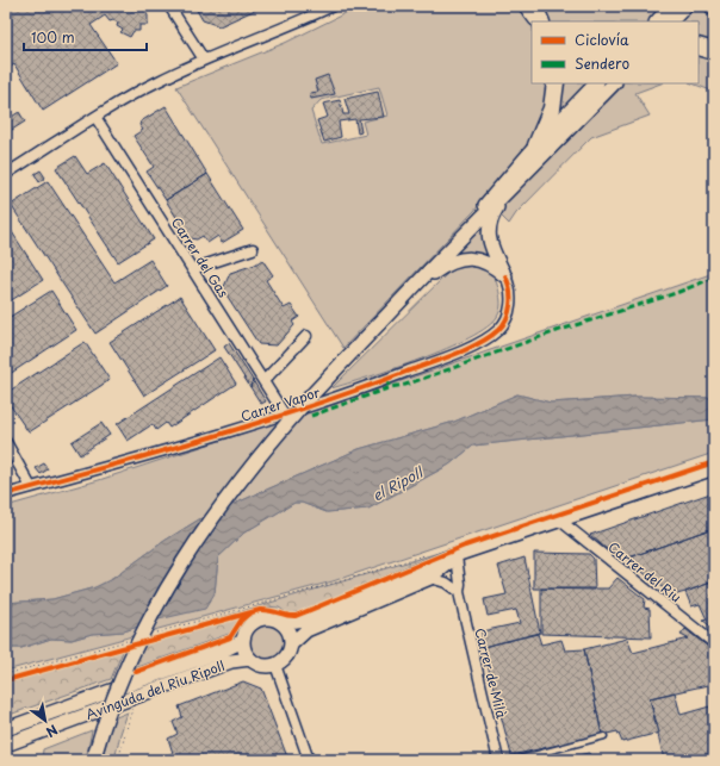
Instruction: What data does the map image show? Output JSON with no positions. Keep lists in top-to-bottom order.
{
  "streets": {
    "street": [
      "Carrer del Gas",
      "Carrer Vapor",
      "Carrer del Riu",
      "Carrer de Milà",
      "Avinguda del Riu Ripoll"
    ]
  },
  "crossings": [
    ["Carrer del Gas", "Carrer Vapor"]
  ],
  "water": ["el Ripoll"],
  "legend": ["Ciclovía", "Sendero"],
  "scale_bar": "100 m",
  "north": "bottom right"
}
